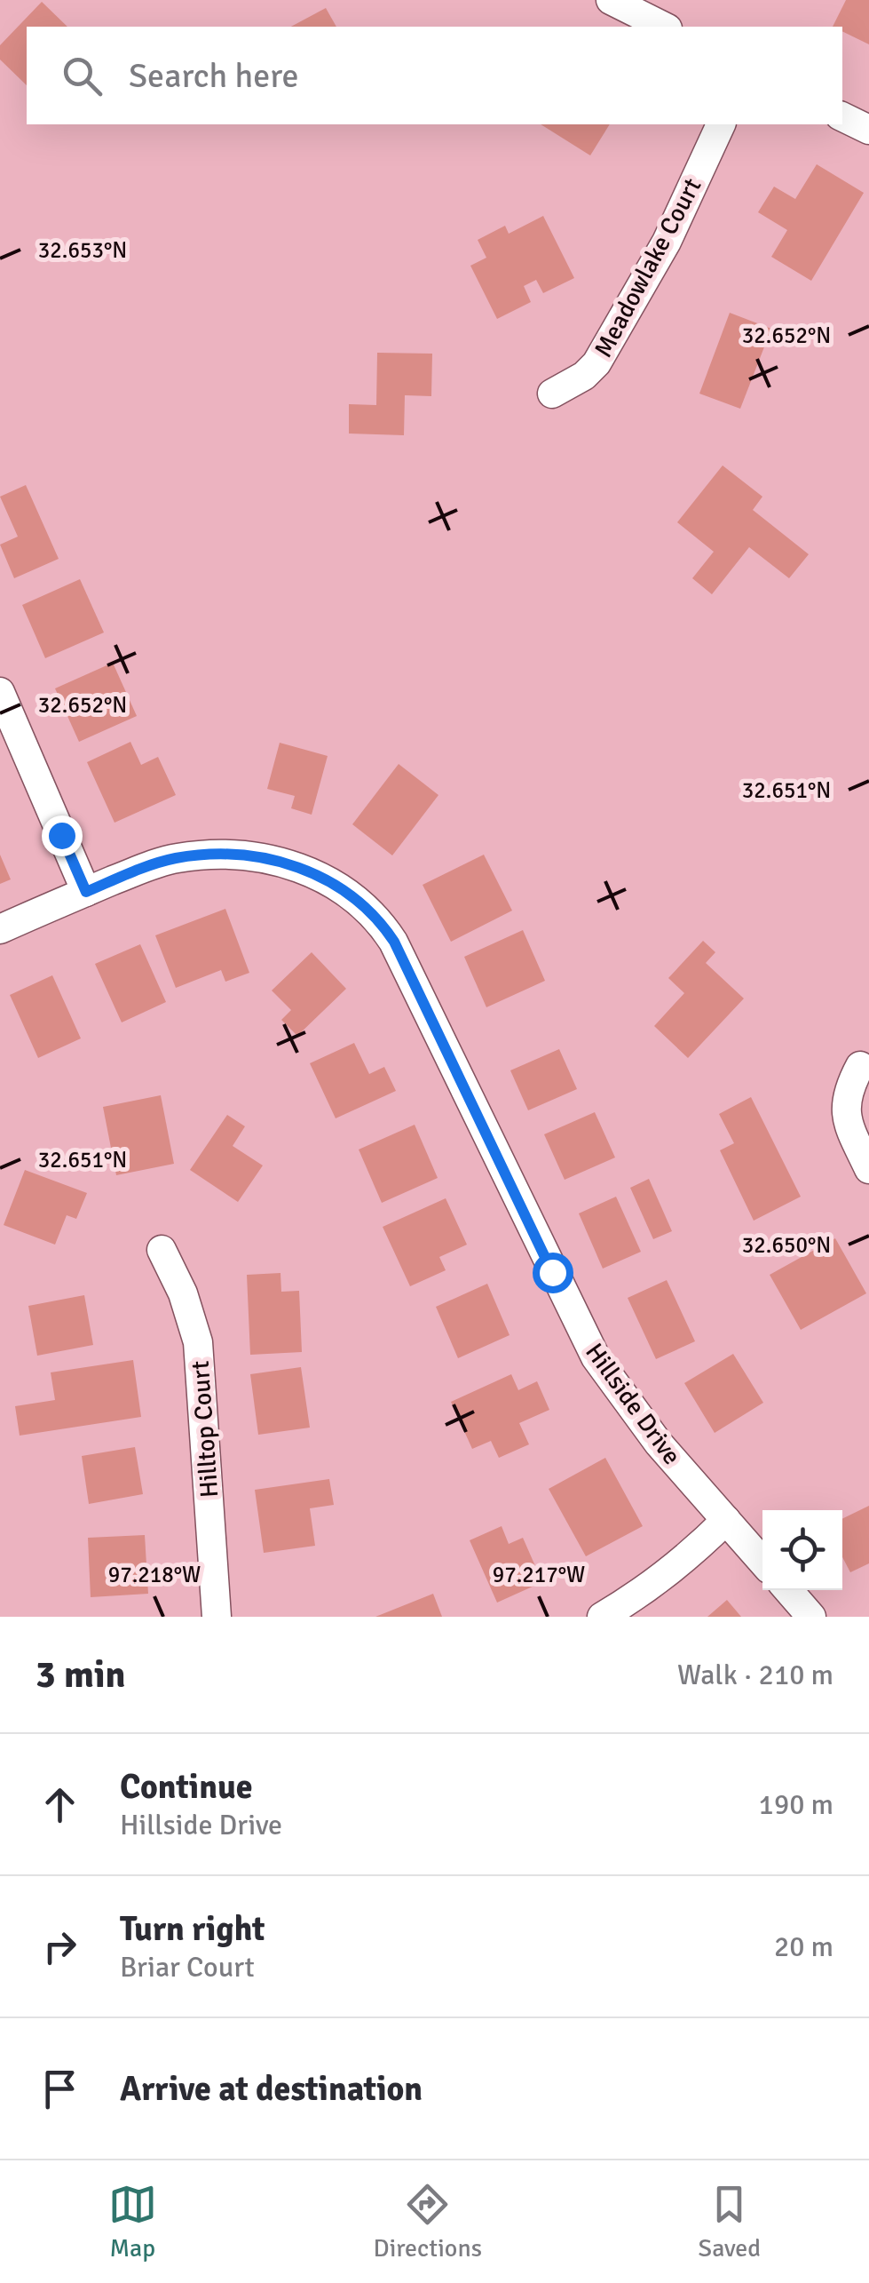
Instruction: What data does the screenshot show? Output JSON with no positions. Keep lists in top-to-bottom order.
{
  "streets": {
    "street": ["Meadowlake Court", "Hillside Drive", "Hilltop Court"]
  },
  "page": {
    "search": "Search here",
    "heading": ["3 min", "Walk · 210 m"],
    "list": [
      ["Continue", "Hillside Drive", "190 m"],
      ["Turn right", "Briar Court", "20 m"],
      "Arrive at destination"
    ],
    "nav": ["Map", "Directions", "Saved"]
  },
  "coordinates": [
    "32.653°N",
    "32.652°N",
    "32.651°N",
    "32.650°N",
    "97.218°W",
    "97.217°W"
  ]
}
